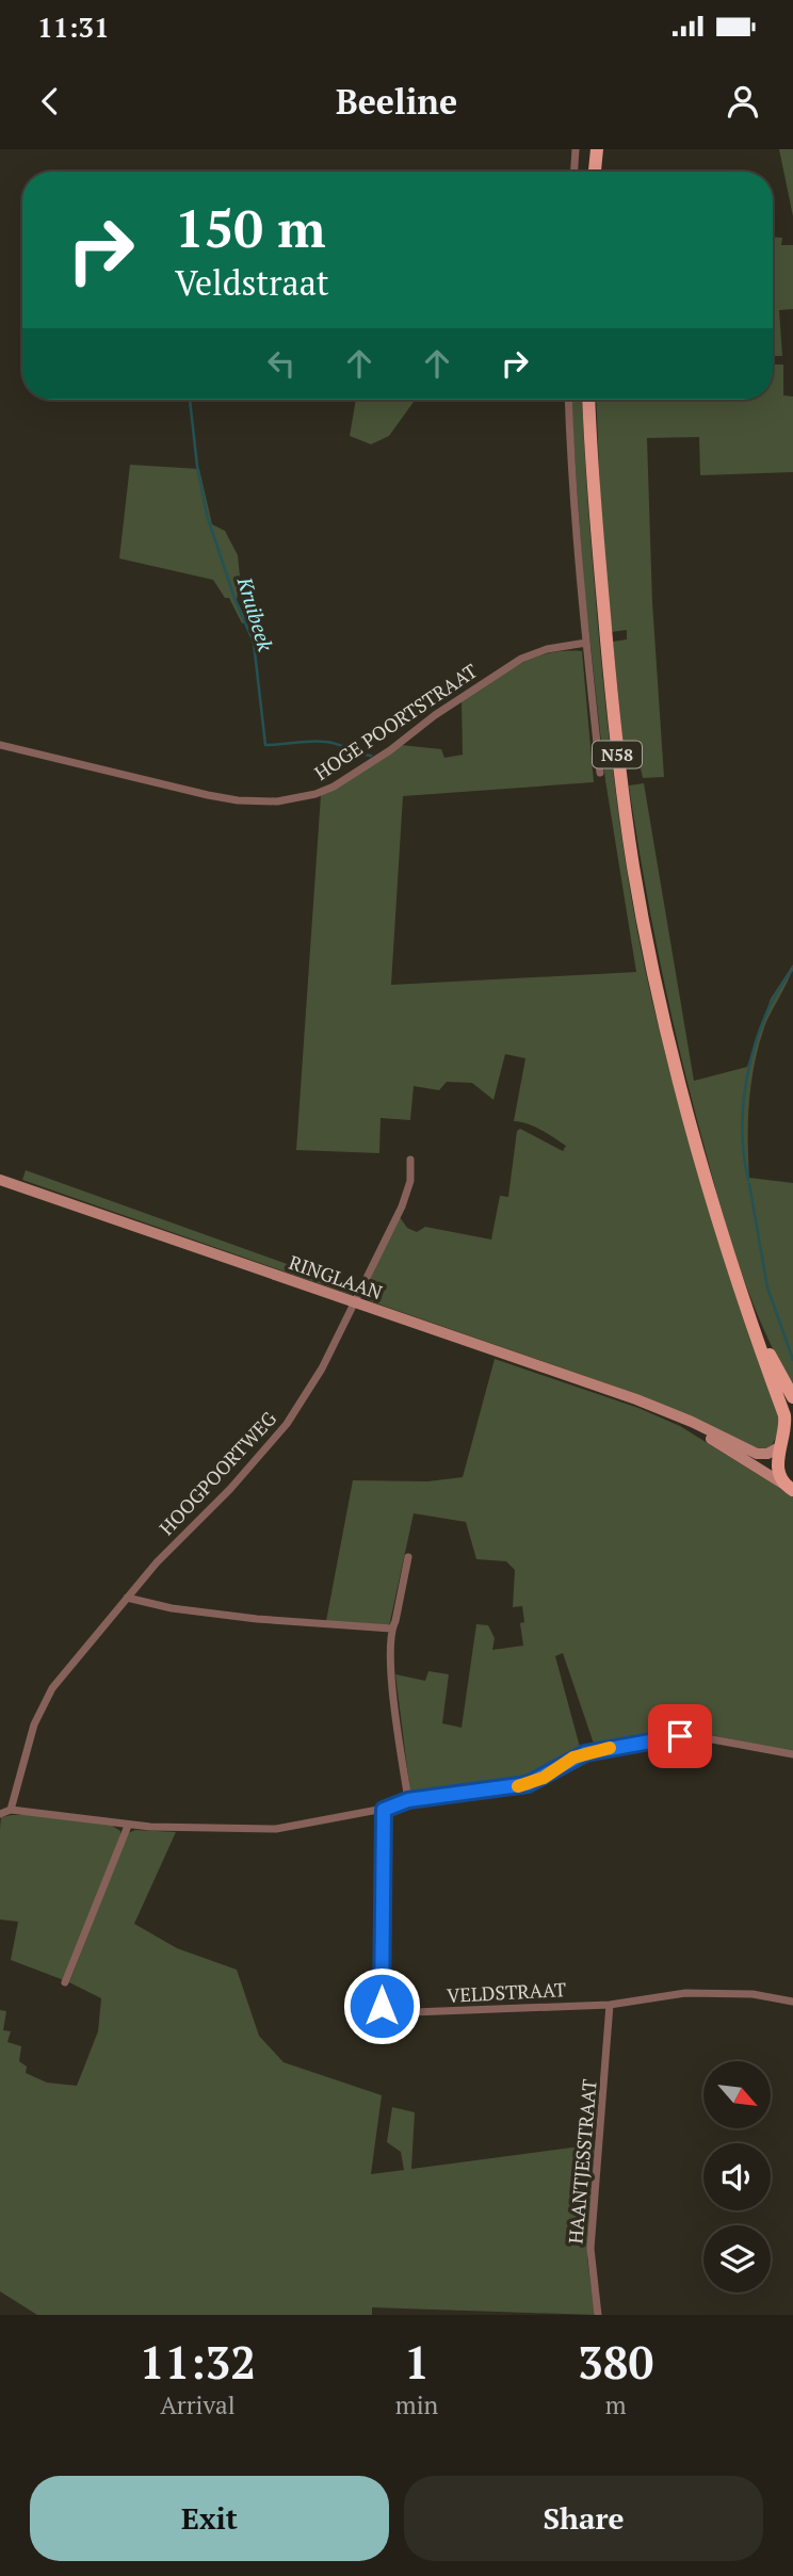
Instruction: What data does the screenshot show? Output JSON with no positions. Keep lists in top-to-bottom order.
{
  "streets": {
    "main road": ["N58", "RINGLAAN"],
    "street": [
      "HOGE POORTSTRAAT",
      "HOOGPOORTWEG",
      "VELDSTRAAT",
      "HAANTJESSTRAAT"
    ]
  },
  "crossings": [
    ["N58", "RINGLAAN"],
    ["RINGLAAN", "HOOGPOORTWEG"],
    ["VELDSTRAAT", "HAANTJESSTRAAT"]
  ],
  "water": ["Kruibeek"],
  "north": "bottom right",
  "page": {
    "status": "11:31",
    "header": "Beeline",
    "turn": ["150 m", "Veldstraat"],
    "eta": [
      "11:32",
      "Arrival",
      "1",
      "min",
      "380",
      "m"
    ],
    "buttons": ["Exit", "Share"]
  }
}
